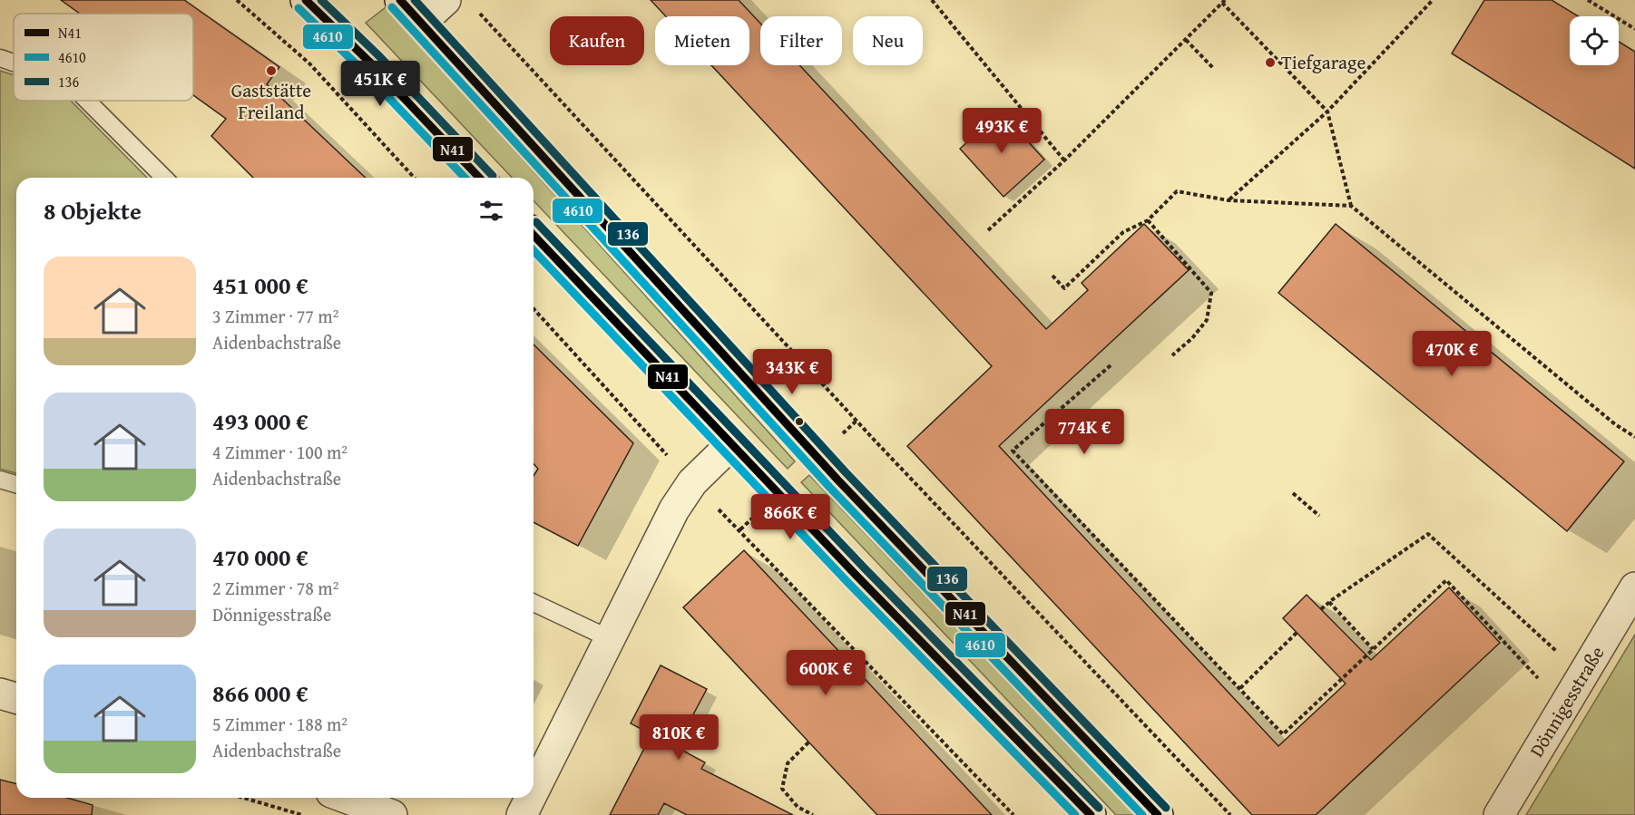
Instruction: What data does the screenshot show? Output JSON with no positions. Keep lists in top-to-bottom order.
{
  "streets": {
    "main road": ["Dönnigesstraße"]
  },
  "places": ["Tiefgarage", "Gaststätte Freiland"],
  "lines": ["transit line N41", "transit line 136", "transit line 4610"],
  "legend": ["N41", "4610", "136"],
  "page": {
    "chip": [
      "Kaufen",
      "Mieten",
      "Filter",
      "Neu"
    ],
    "price": [
      "451K €",
      "493K €",
      "470K €",
      "343K €",
      "774K €",
      "866K €",
      "600K €",
      "810K €"
    ],
    "heading": "8 Objekte",
    "list": [
      {
        "name": "451 000 €",
        "note": "3 Zimmer · 77 m² · Aidenbachstraße"
      },
      {
        "name": "493 000 €",
        "note": "4 Zimmer · 100 m² · Aidenbachstraße"
      },
      {
        "name": "470 000 €",
        "note": "2 Zimmer · 78 m² · Dönnigesstraße"
      },
      {
        "name": "866 000 €",
        "note": "5 Zimmer · 188 m² · Aidenbachstraße"
      }
    ]
  }
}
